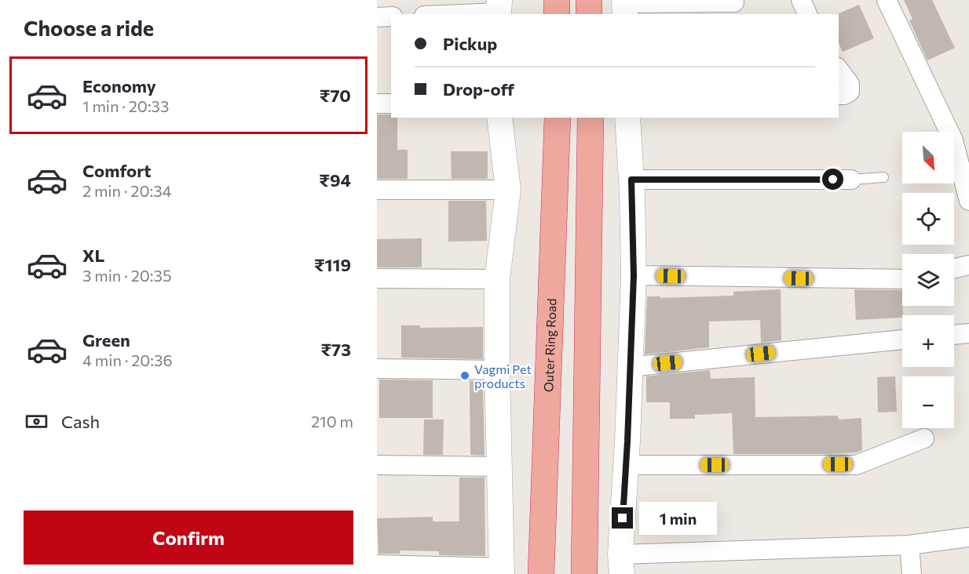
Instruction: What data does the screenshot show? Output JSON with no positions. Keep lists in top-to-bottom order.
{
  "streets": {
    "highway": ["Outer Ring Road"]
  },
  "places": ["Vagmi Pet products"],
  "north": "bottom right",
  "page": {
    "heading": "Choose a ride",
    "banner": ["Pickup", "Drop-off"],
    "list": [
      {
        "name": "Economy",
        "note": "1 min · 20:33",
        "value": "₹70"
      },
      {
        "name": "Comfort",
        "note": "2 min · 20:34",
        "value": "₹94"
      },
      {
        "name": "XL",
        "note": "3 min · 20:35",
        "value": "₹119"
      },
      {
        "name": "Green",
        "note": "4 min · 20:36",
        "value": "₹73"
      }
    ],
    "map_buttons": ["+", "−"],
    "pay": ["Cash", "210 m"],
    "buttons": "Confirm",
    "bubble": "1 min"
  }
}
